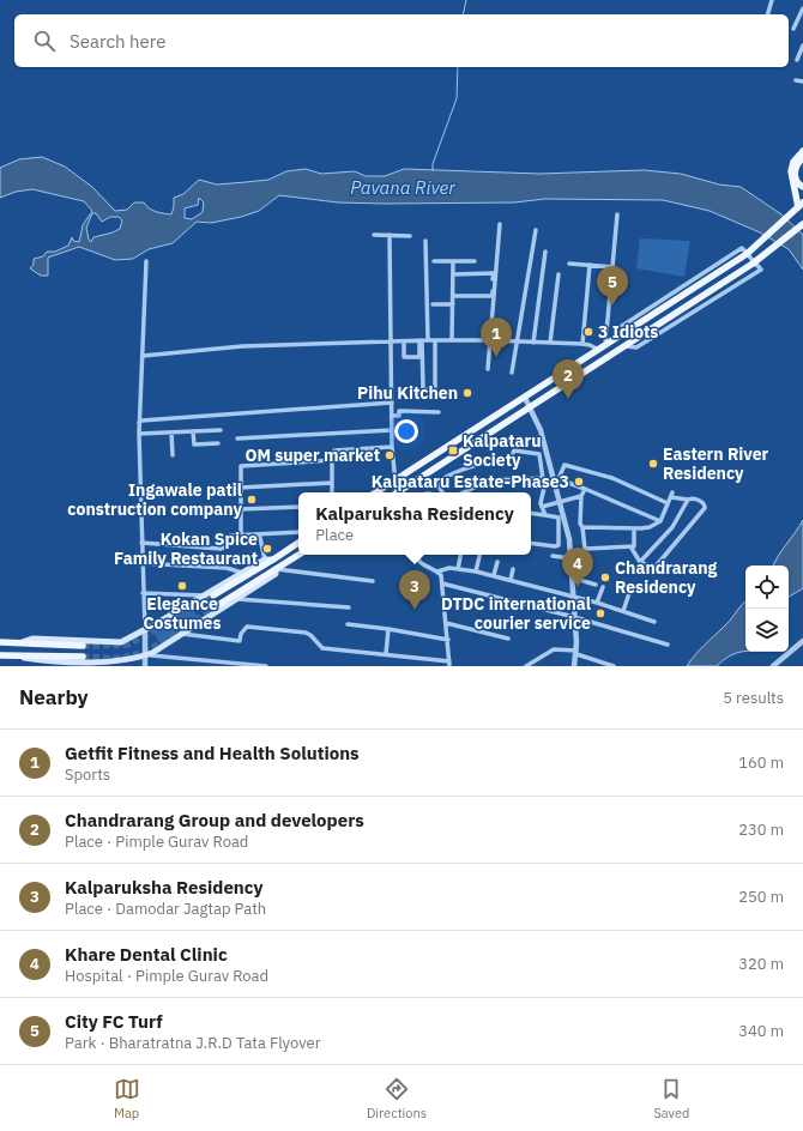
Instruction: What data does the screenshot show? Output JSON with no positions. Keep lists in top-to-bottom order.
{
  "water": ["Pavana River"],
  "places": {
    "other": [
      "3 Idiots",
      "Pihu Kitchen",
      "OM super market",
      "Eastern River Residency",
      "Kalpataru Estate-Phase3",
      "Ingawale patil construction company",
      "Kokan Spice Family Restaurant",
      "Chandrarang Residency",
      "Elegance Costumes",
      "DTDC international courier service"
    ],
    "transit": ["Kalpataru Society"]
  },
  "page": {
    "search": "Search here",
    "pins": [
      "5",
      "1",
      "2",
      "4",
      "3"
    ],
    "popup": ["Kalparuksha Residency", "Place"],
    "heading": ["Nearby", "5 results"],
    "list": [
      {
        "mark": "1",
        "name": "Getfit Fitness and Health Solutions",
        "note": "Sports",
        "value": "160 m"
      },
      {
        "mark": "2",
        "name": "Chandrarang Group and developers",
        "note": "Place · Pimple Gurav Road",
        "value": "230 m"
      },
      {
        "mark": "3",
        "name": "Kalparuksha Residency",
        "note": "Place · Damodar Jagtap Path",
        "value": "250 m"
      },
      {
        "mark": "4",
        "name": "Khare Dental Clinic",
        "note": "Hospital · Pimple Gurav Road",
        "value": "320 m"
      },
      {
        "mark": "5",
        "name": "City FC Turf",
        "note": "Park · Bharatratna J.R.D Tata Flyover",
        "value": "340 m"
      }
    ],
    "nav": ["Map", "Directions", "Saved"]
  }
}
